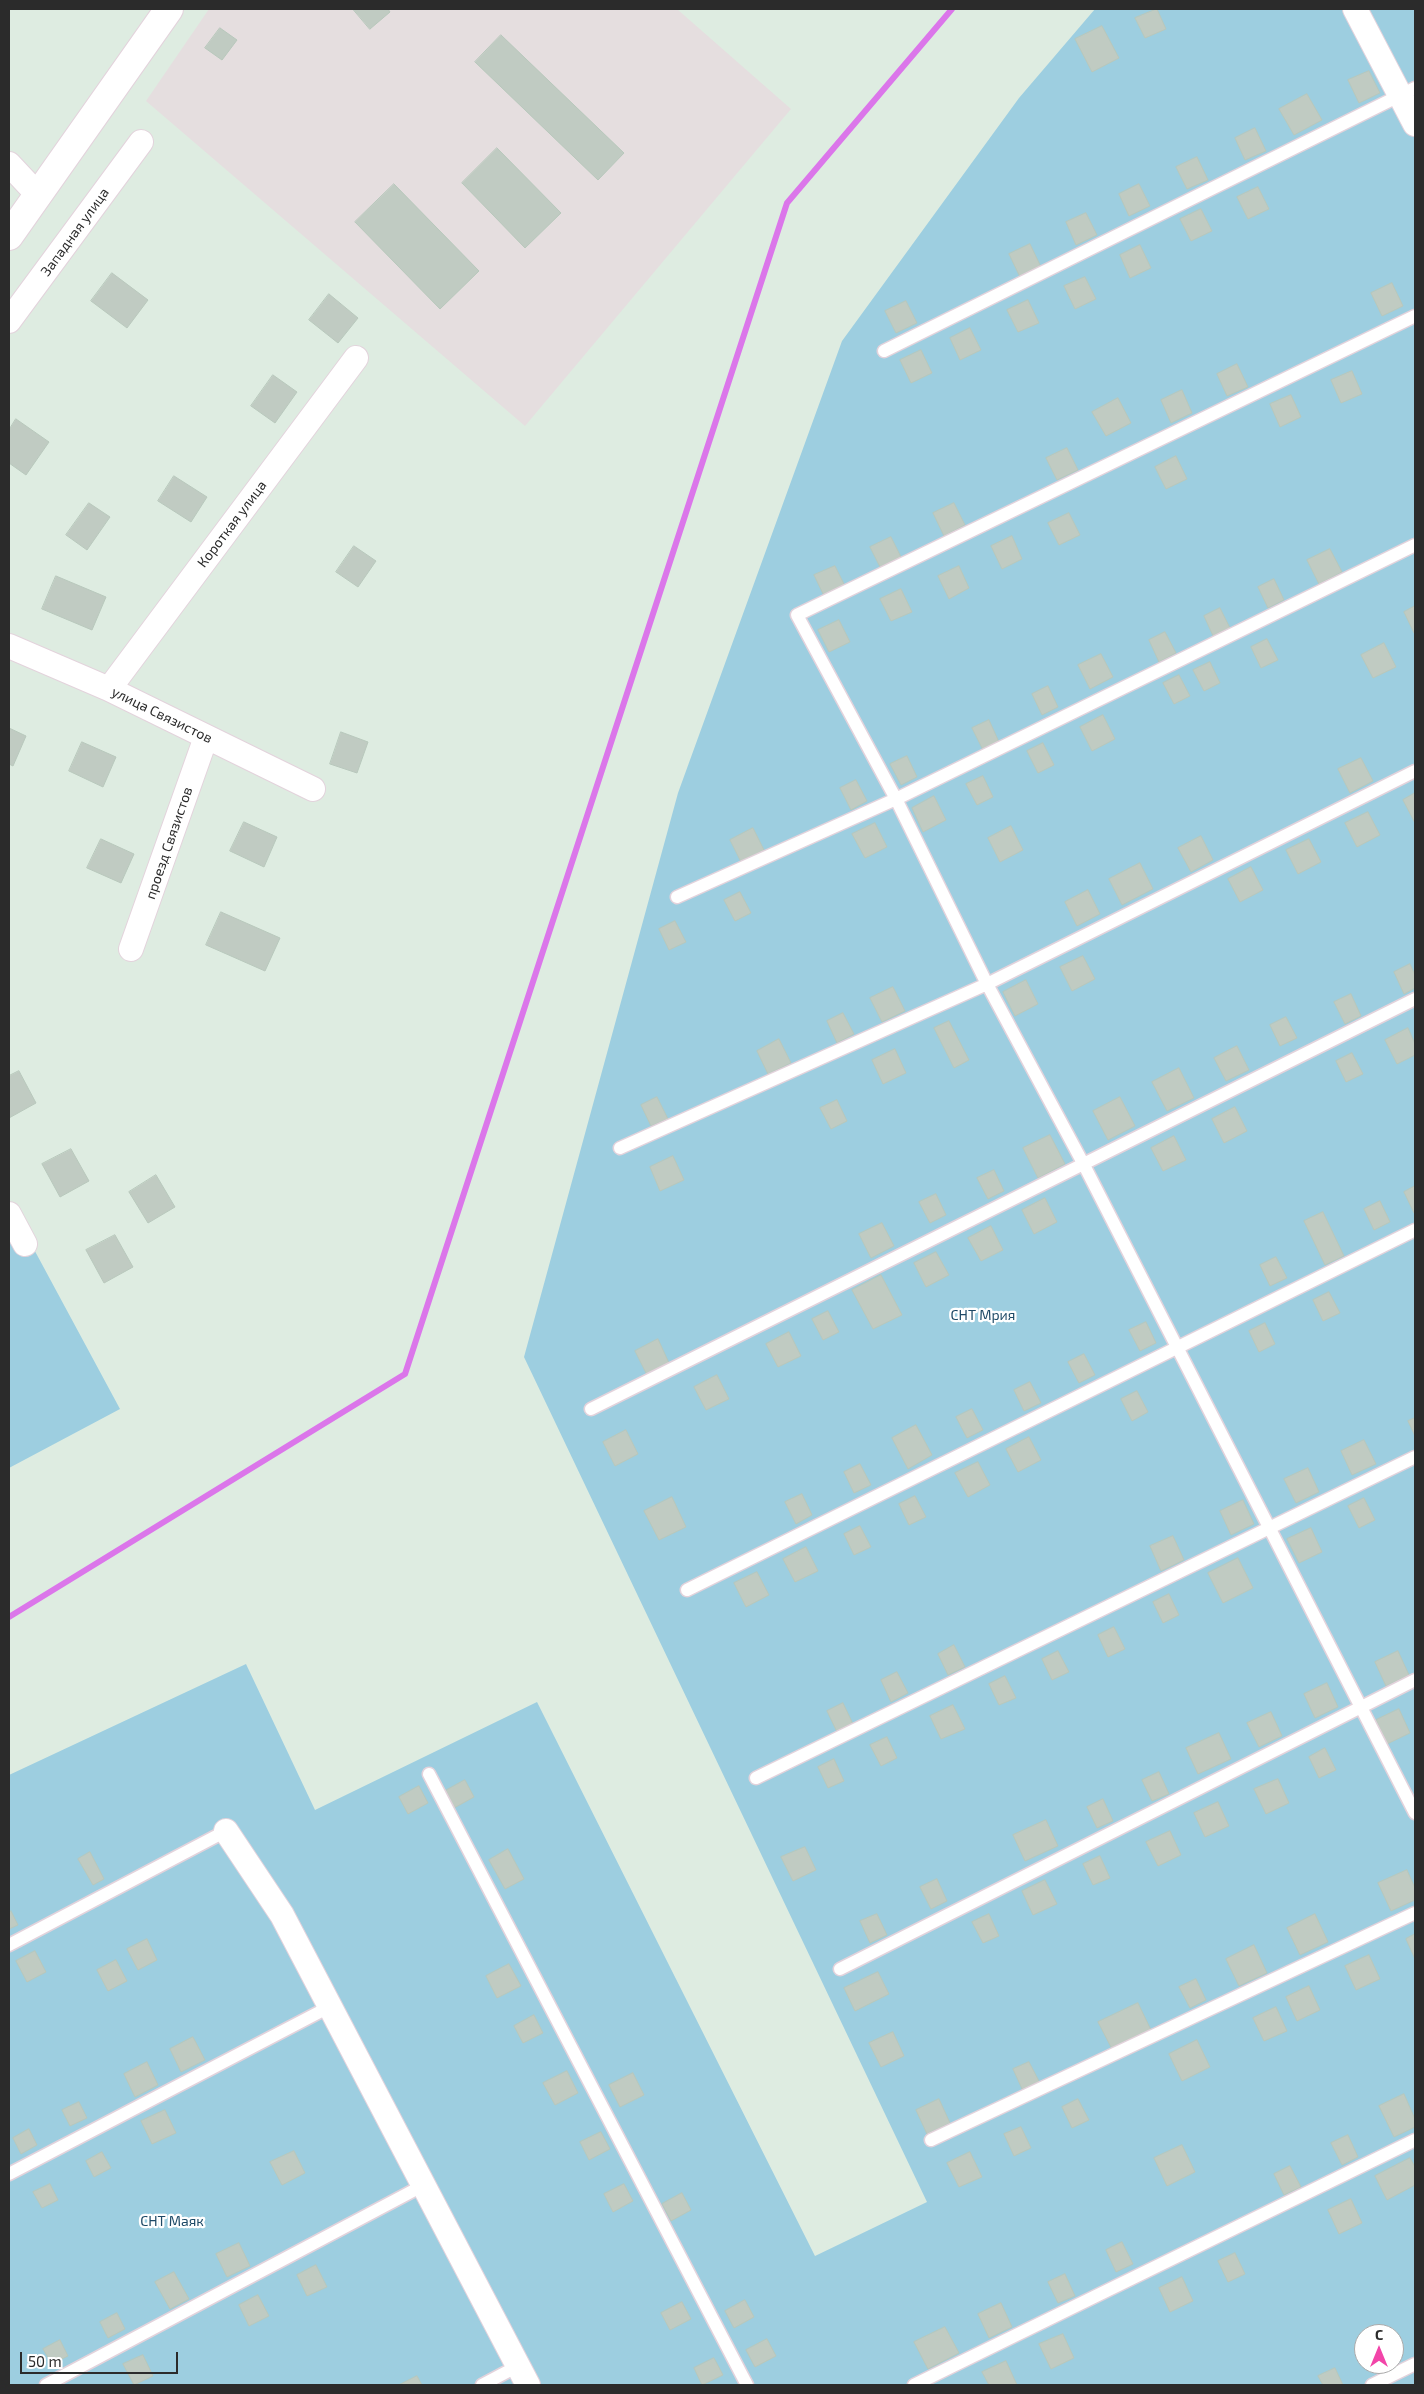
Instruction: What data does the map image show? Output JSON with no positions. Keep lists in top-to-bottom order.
{
  "streets": {
    "street": [
      "Западная улица",
      "Короткая улица",
      "улица Связистов",
      "проезд Связистов"
    ]
  },
  "crossings": [
    ["Короткая улица", "улица Связистов"],
    ["улица Связистов", "проезд Связистов"]
  ],
  "parks": ["СНТ Мрия", "СНТ Маяк"],
  "scale_bar": "50 m",
  "north": "top"
}
